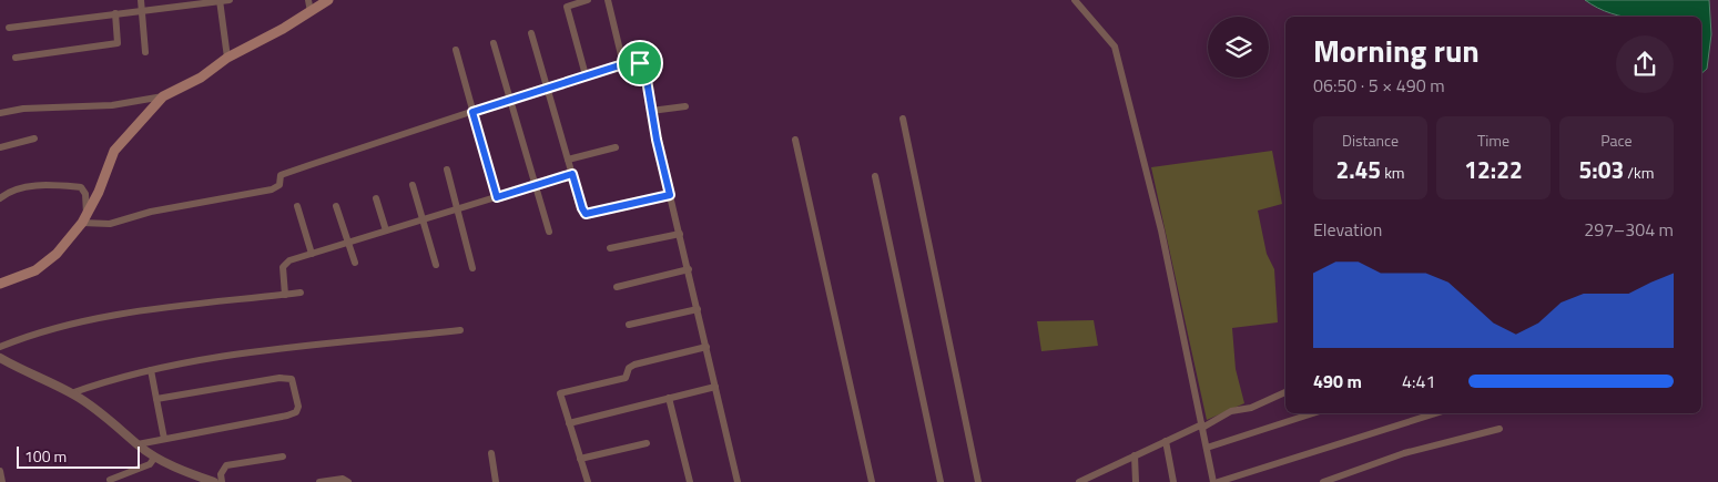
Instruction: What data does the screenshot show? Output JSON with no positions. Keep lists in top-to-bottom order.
{
  "scale_bar": "100 m",
  "page": {
    "heading": ["Morning run", "06:50 · 5 × 490 m"],
    "stats": [
      ["Distance", "2.45 km"],
      ["Time", "12:22"],
      ["Pace", "5:03 /km"]
    ],
    "chart": ["Elevation", "297–304 m"],
    "list": [
      {
        "name": "490 m",
        "note": "4:41"
      }
    ],
    "scale": "100 m"
  }
}
